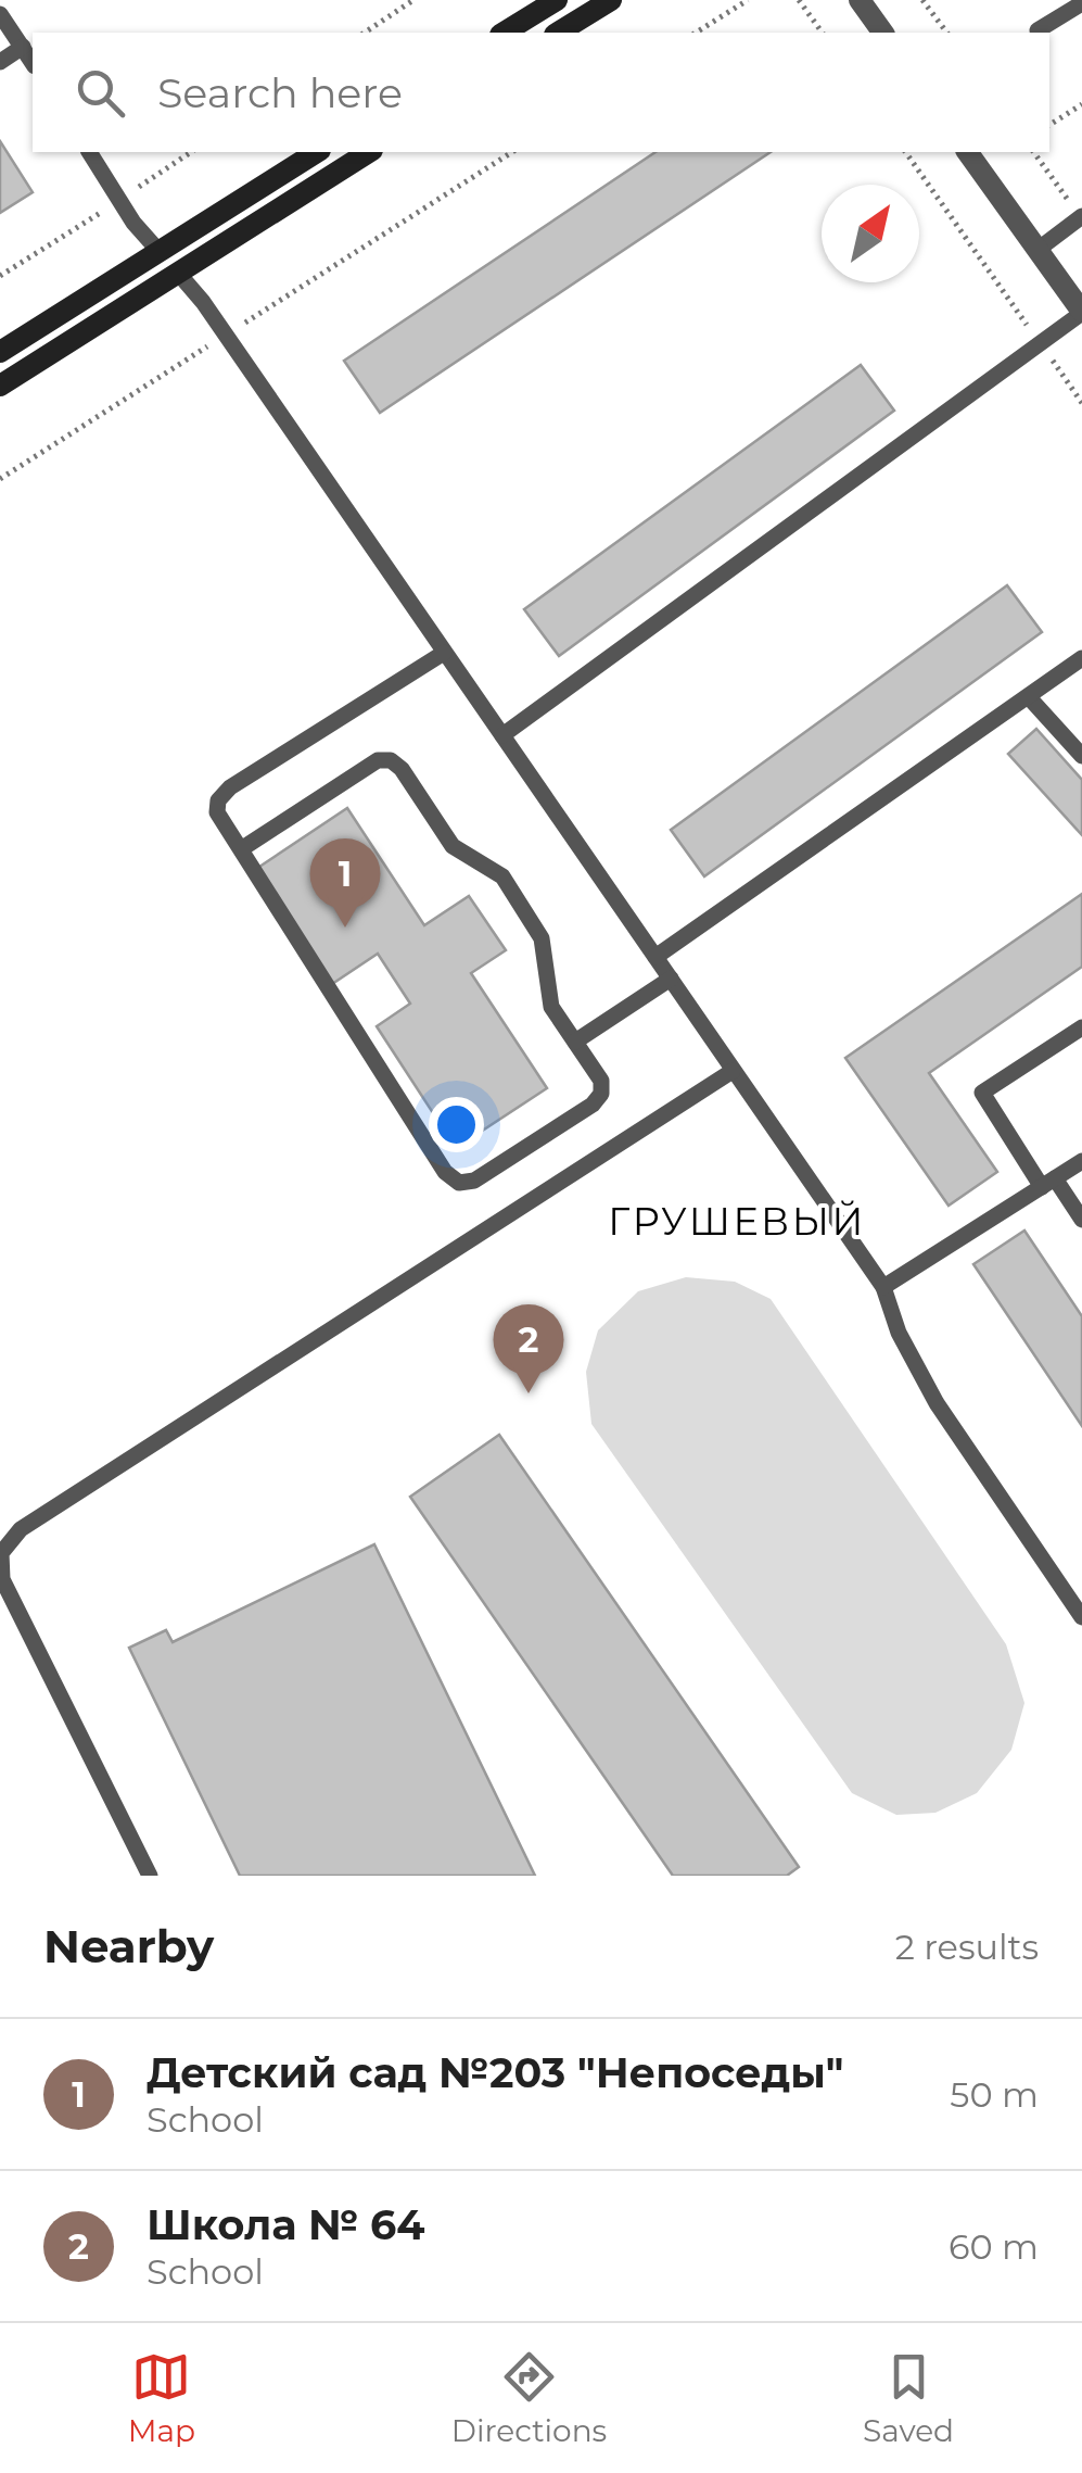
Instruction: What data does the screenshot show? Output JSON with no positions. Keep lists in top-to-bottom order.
{
  "districts": ["ГРУШЕВЫЙ"],
  "north": "top right",
  "page": {
    "search": "Search here",
    "pins": ["1", "2"],
    "heading": ["Nearby", "2 results"],
    "list": [
      {
        "mark": "1",
        "name": "Детский сад №203 \"Непоседы\"",
        "note": "School",
        "value": "50 m"
      },
      {
        "mark": "2",
        "name": "Школа № 64",
        "note": "School",
        "value": "60 m"
      }
    ],
    "nav": ["Map", "Directions", "Saved"]
  }
}
